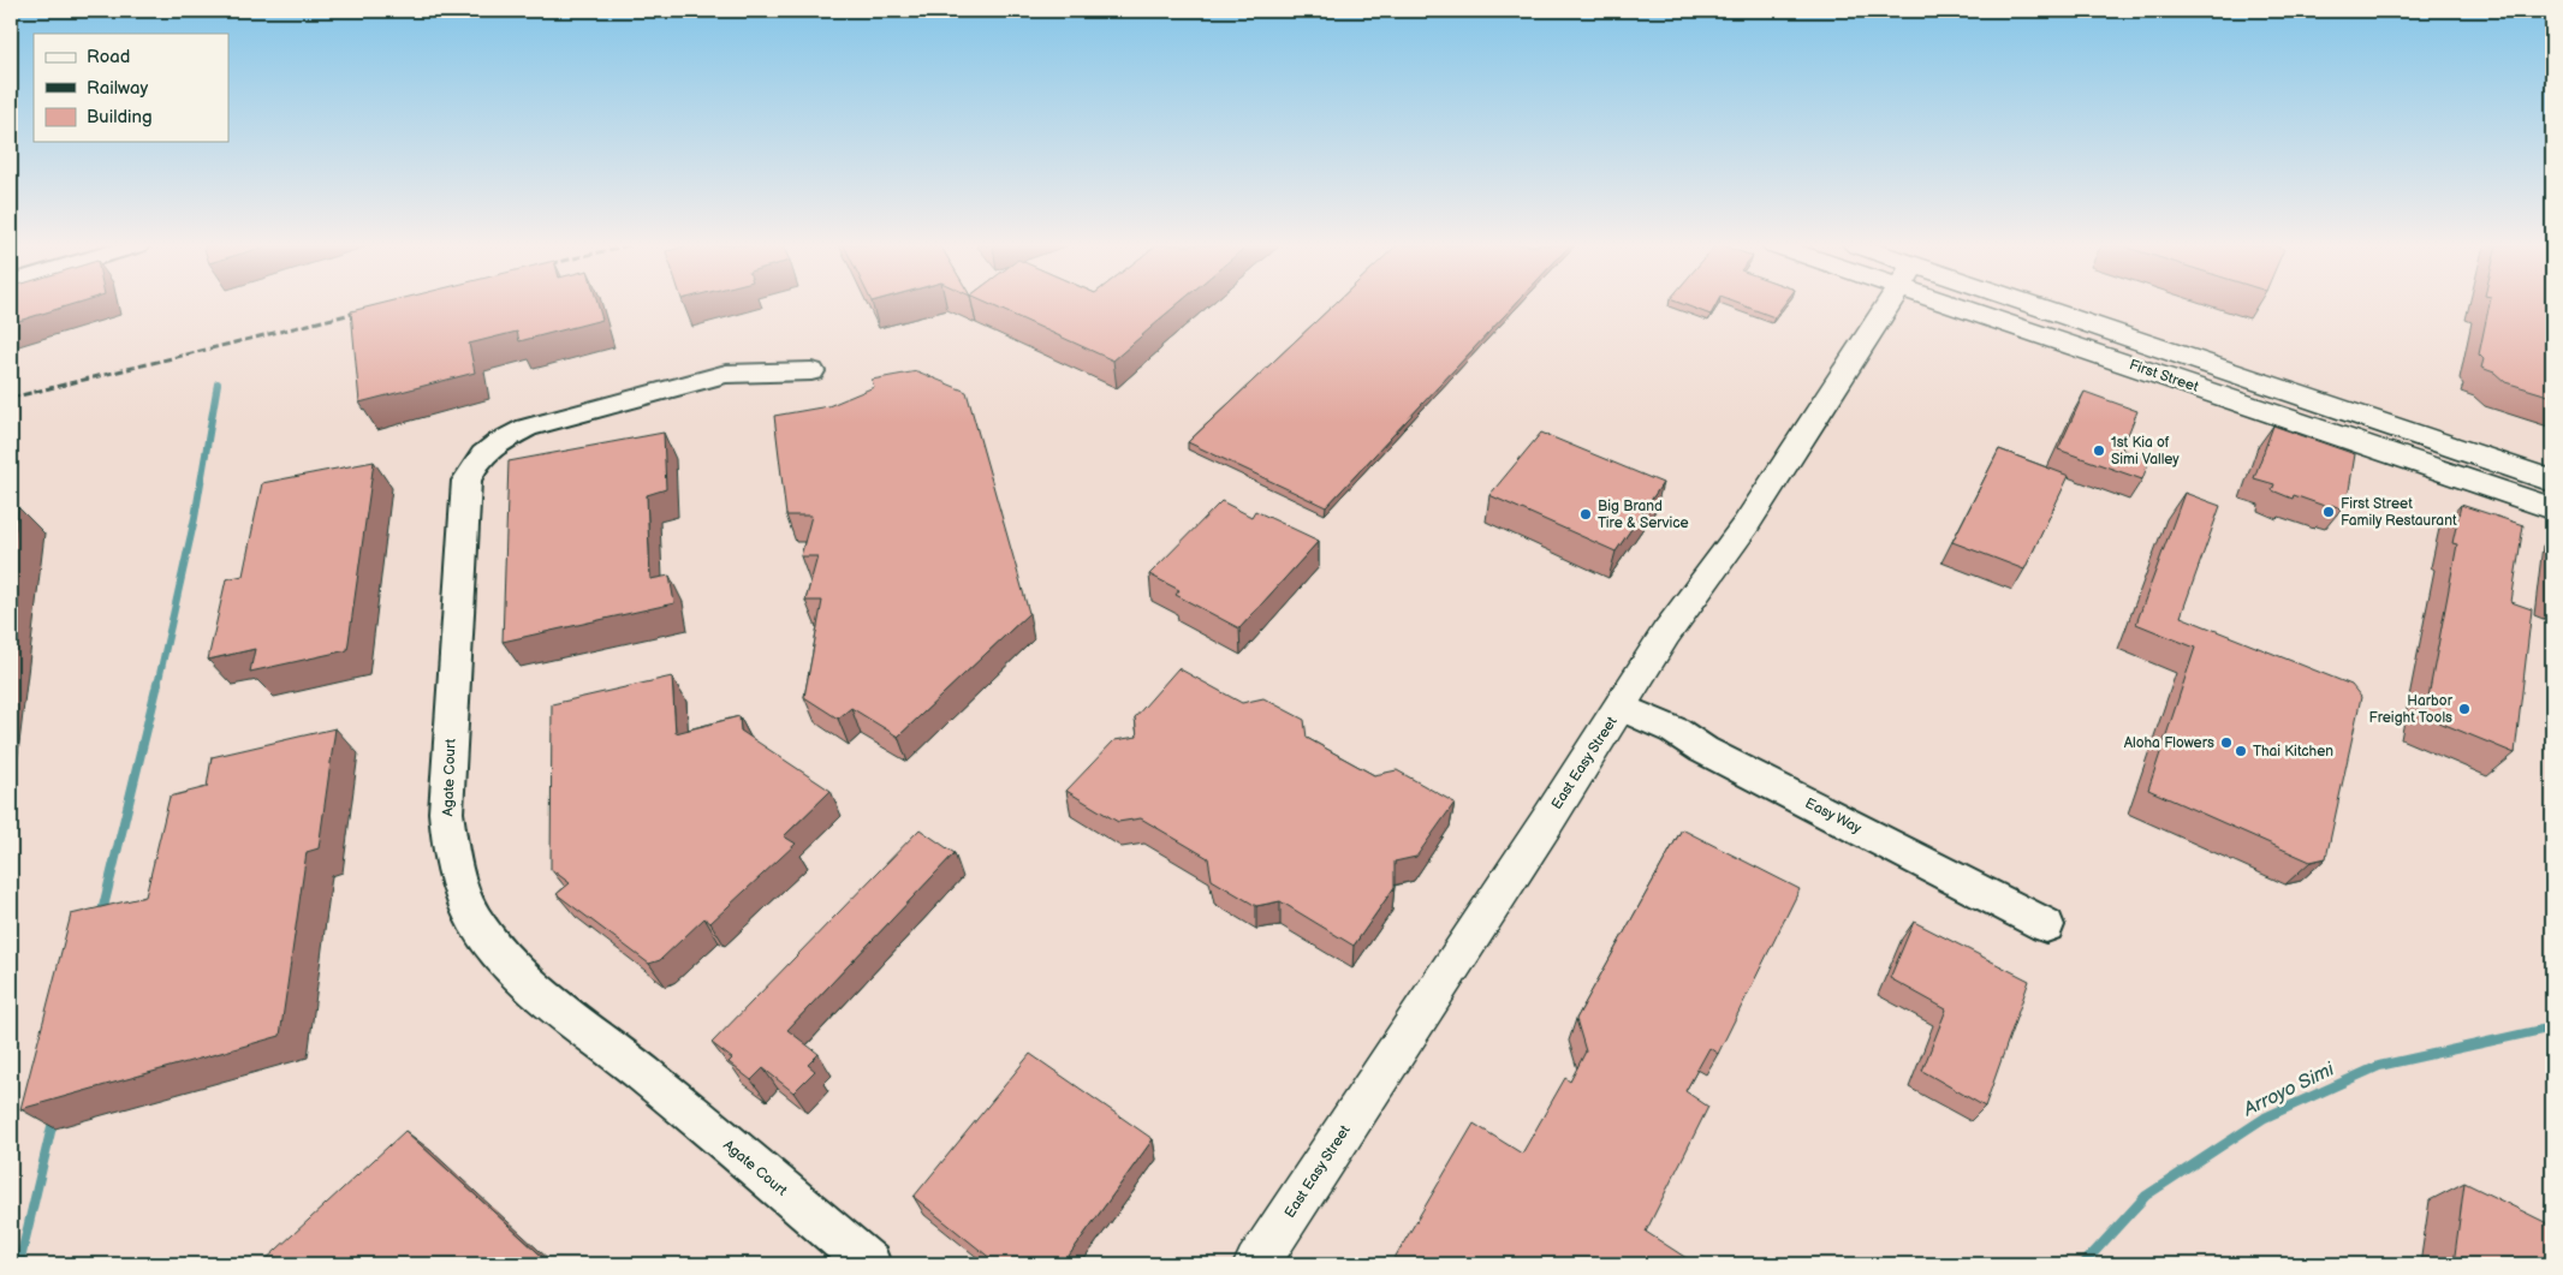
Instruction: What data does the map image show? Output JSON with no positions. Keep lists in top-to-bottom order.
{
  "streets": {
    "main road": ["First Street", "East Easy Street"],
    "street": ["Agate Court", "Easy Way"]
  },
  "crossings": [
    ["East Easy Street", "Easy Way"]
  ],
  "water": ["Arroyo Simi"],
  "places": [
    "1st Kia of Simi Valley",
    "First Street Family Restaurant",
    "Big Brand Tire & Service",
    "Harbor Freight Tools",
    "Aloha Flowers",
    "Thai Kitchen"
  ],
  "legend": ["Road", "Railway", "Building"]
}
